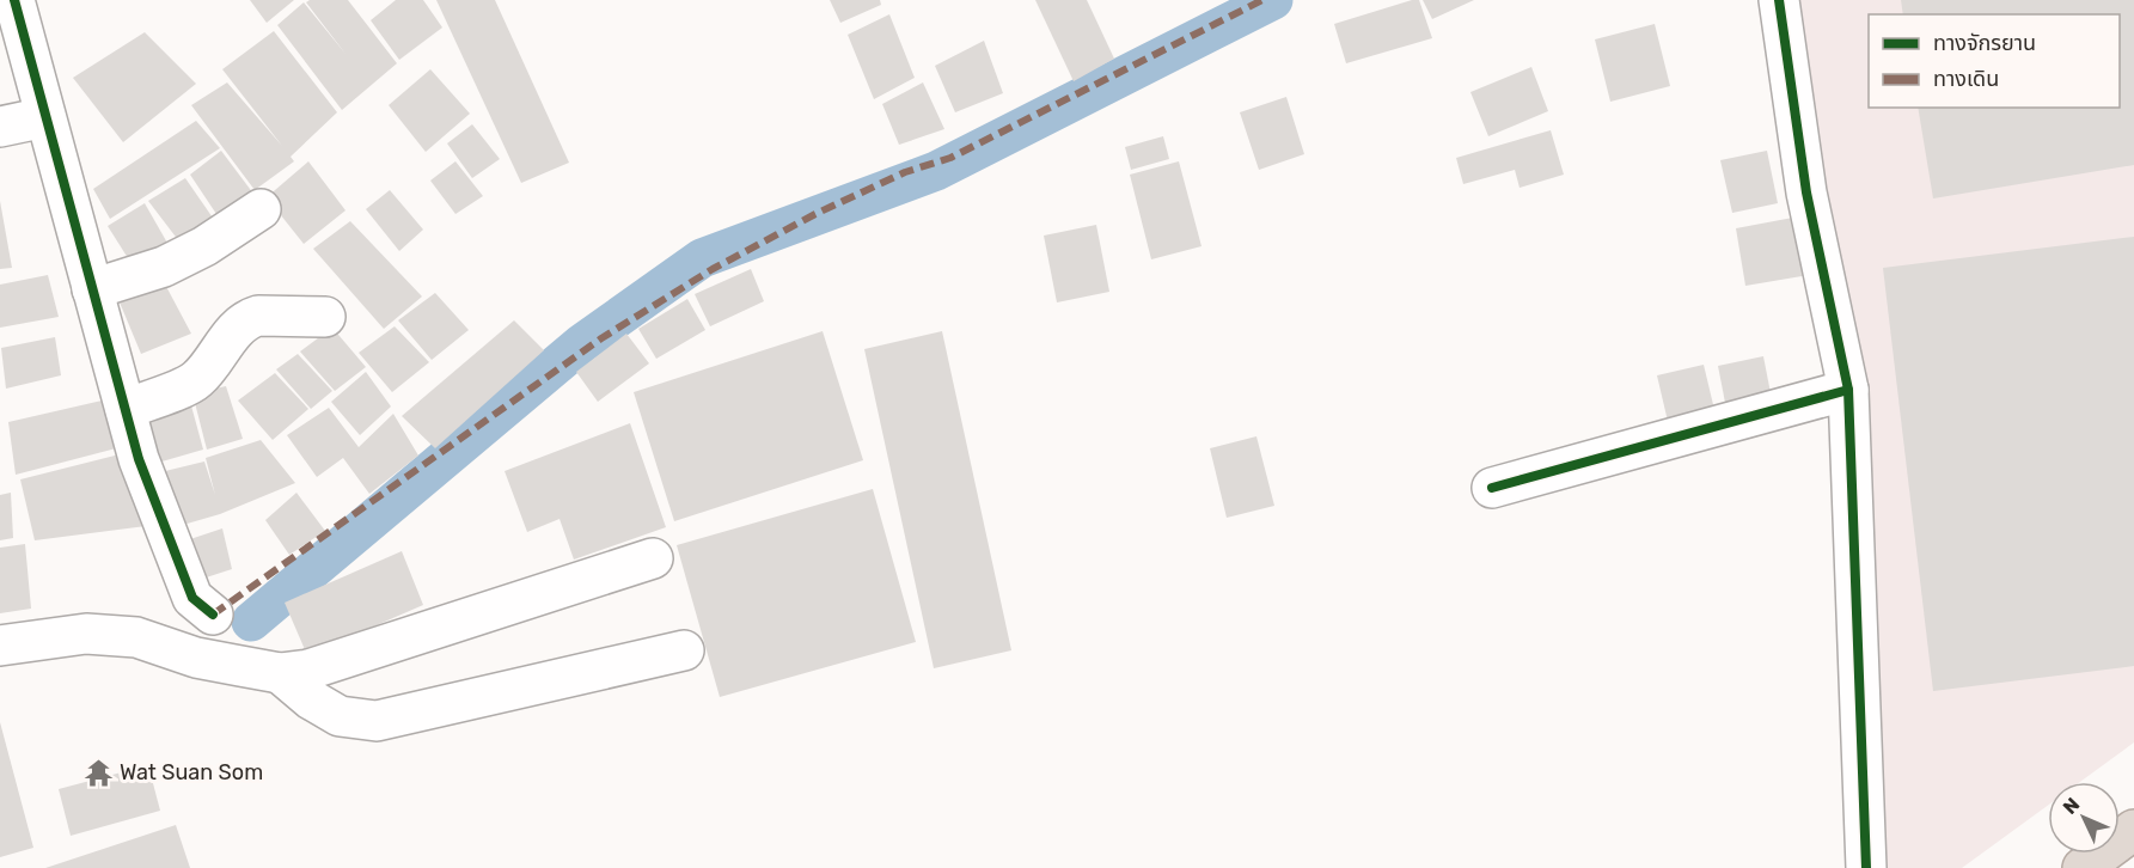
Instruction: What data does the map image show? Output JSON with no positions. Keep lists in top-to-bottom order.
{
  "places": {
    "temple": ["Wat Suan Som"]
  },
  "legend": ["ทางจักรยาน", "ทางเดิน"],
  "north": "top left"
}
